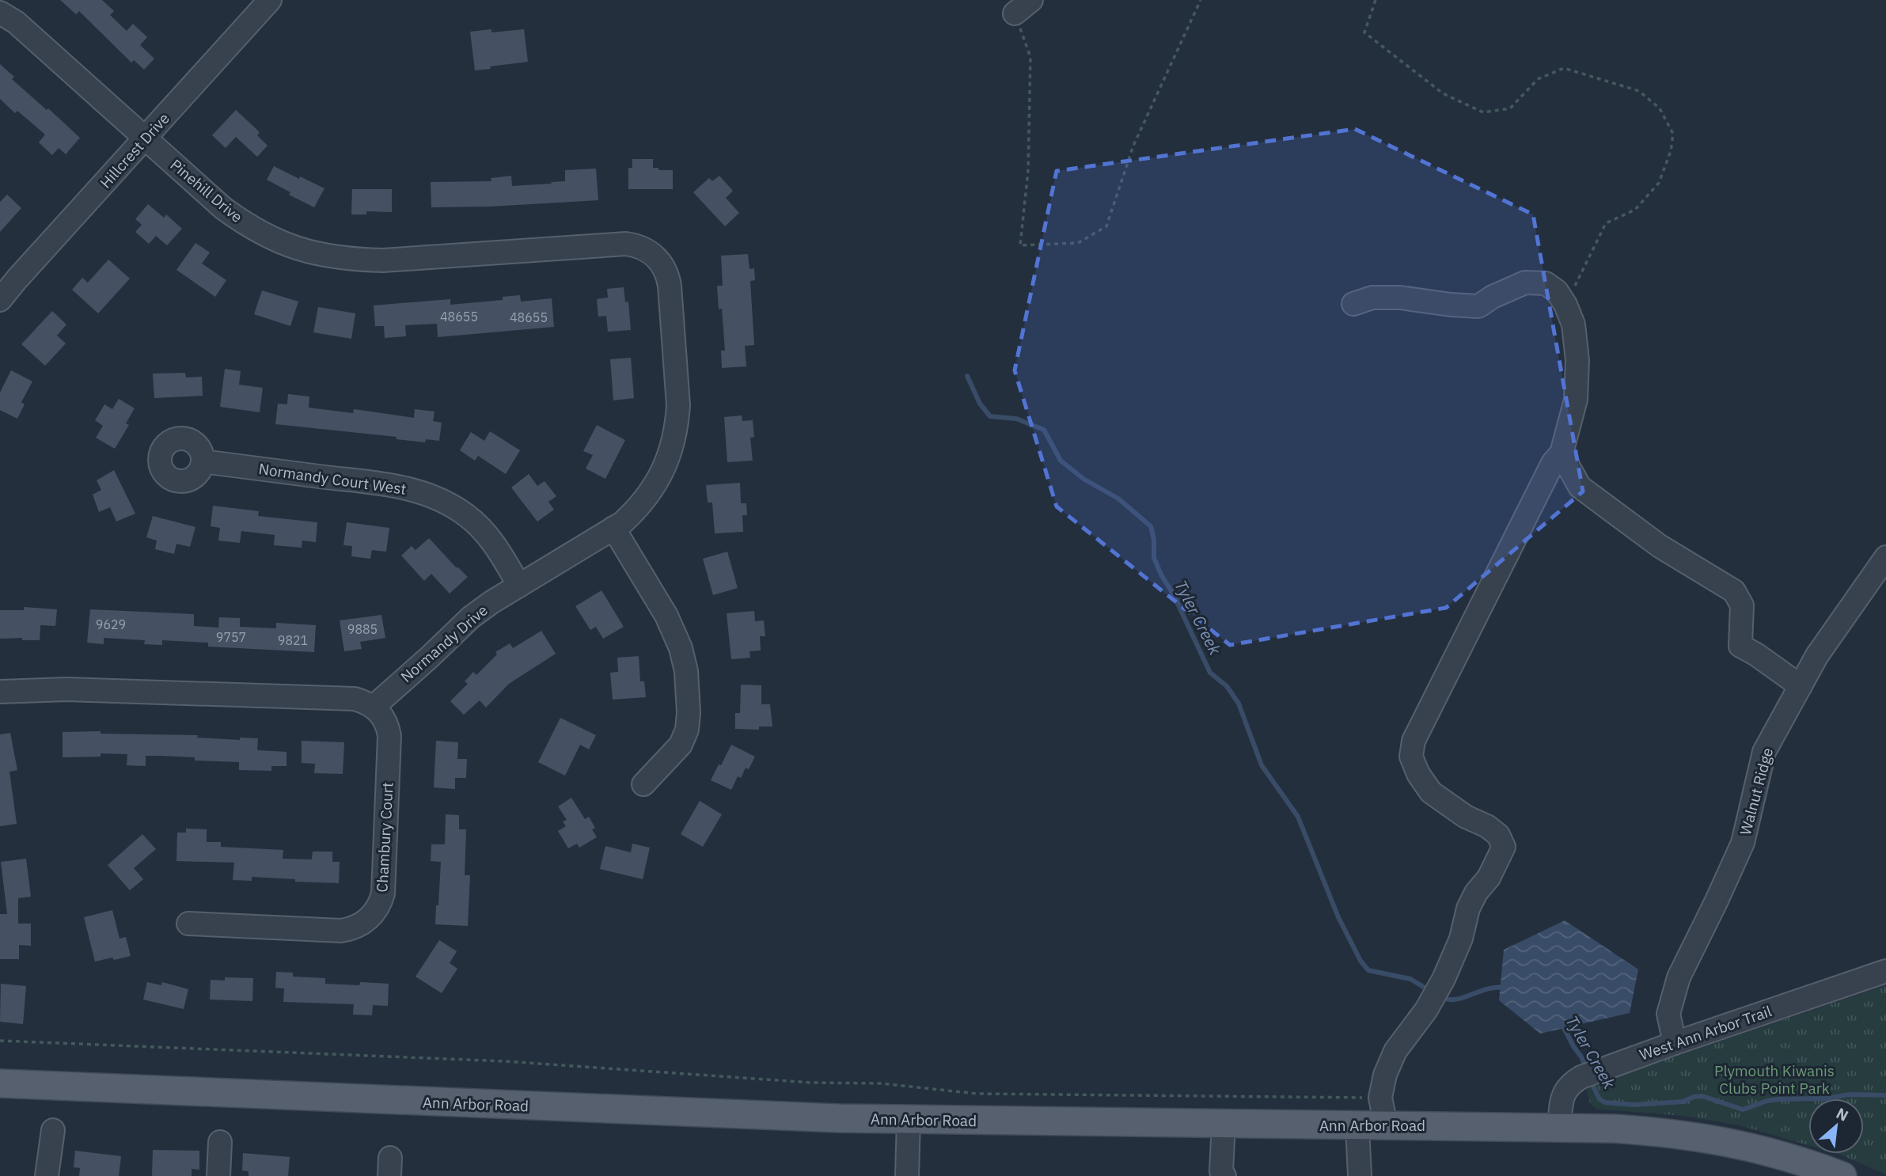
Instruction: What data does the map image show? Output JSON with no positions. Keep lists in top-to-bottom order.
{
  "streets": {
    "main road": ["Ann Arbor Road"],
    "street": [
      "Hillcrest Drive",
      "Pinehill Drive",
      "Normandy Court West",
      "Normandy Drive",
      "Walnut Ridge",
      "Chambury Court",
      "West Ann Arbor Trail"
    ]
  },
  "crossings": [
    ["Hillcrest Drive", "Pinehill Drive"],
    ["Pinehill Drive", "Normandy Drive"],
    ["Normandy Court West", "Normandy Drive"],
    ["Normandy Drive", "Chambury Court"],
    ["Walnut Ridge", "West Ann Arbor Trail"],
    ["West Ann Arbor Trail", "Ann Arbor Road"]
  ],
  "water": ["Tyler Creek"],
  "parks": ["Plymouth Kiwanis Clubs Point Park"],
  "house_numbers": [
    "48655",
    "48655",
    "9629",
    "9885",
    "9757",
    "9821"
  ],
  "north": "top right"
}
